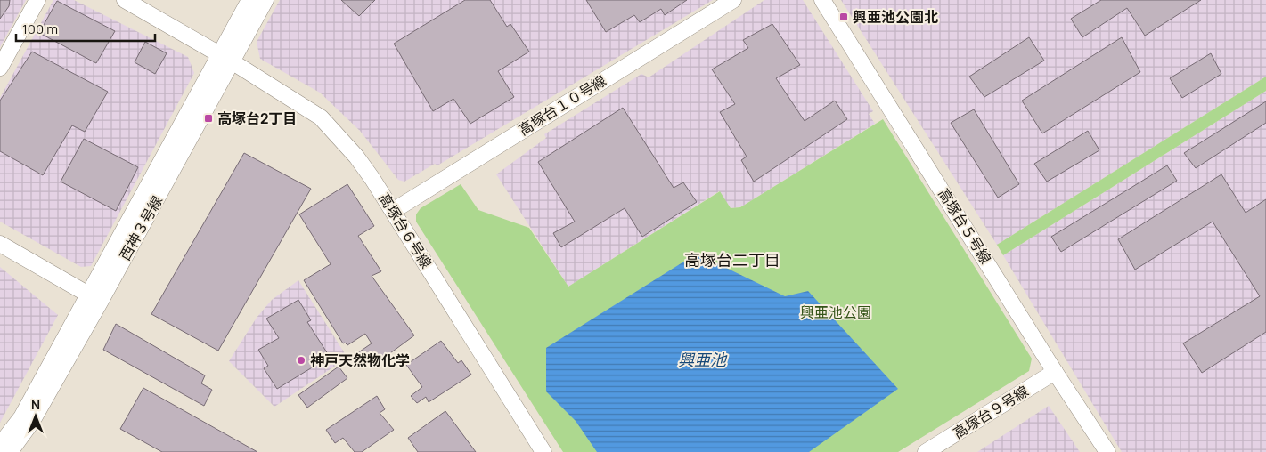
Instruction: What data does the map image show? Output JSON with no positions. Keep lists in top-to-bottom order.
{
  "streets": {
    "street": [
      "高塚台１０号線",
      "高塚台５号線",
      "西神３号線",
      "高塚台６号線",
      "高塚台９号線"
    ]
  },
  "crossings": [
    ["高塚台１０号線", "高塚台６号線"],
    ["高塚台５号線", "高塚台９号線"],
    ["西神３号線", "高塚台６号線"]
  ],
  "districts": ["高塚台二丁目"],
  "water": ["興亜池"],
  "parks": ["興亜池公園"],
  "places": {
    "transit": ["興亜池公園北", "高塚台2丁目"],
    "other": ["神戸天然物化学"]
  },
  "scale_bar": "100 m",
  "north": "top"
}
